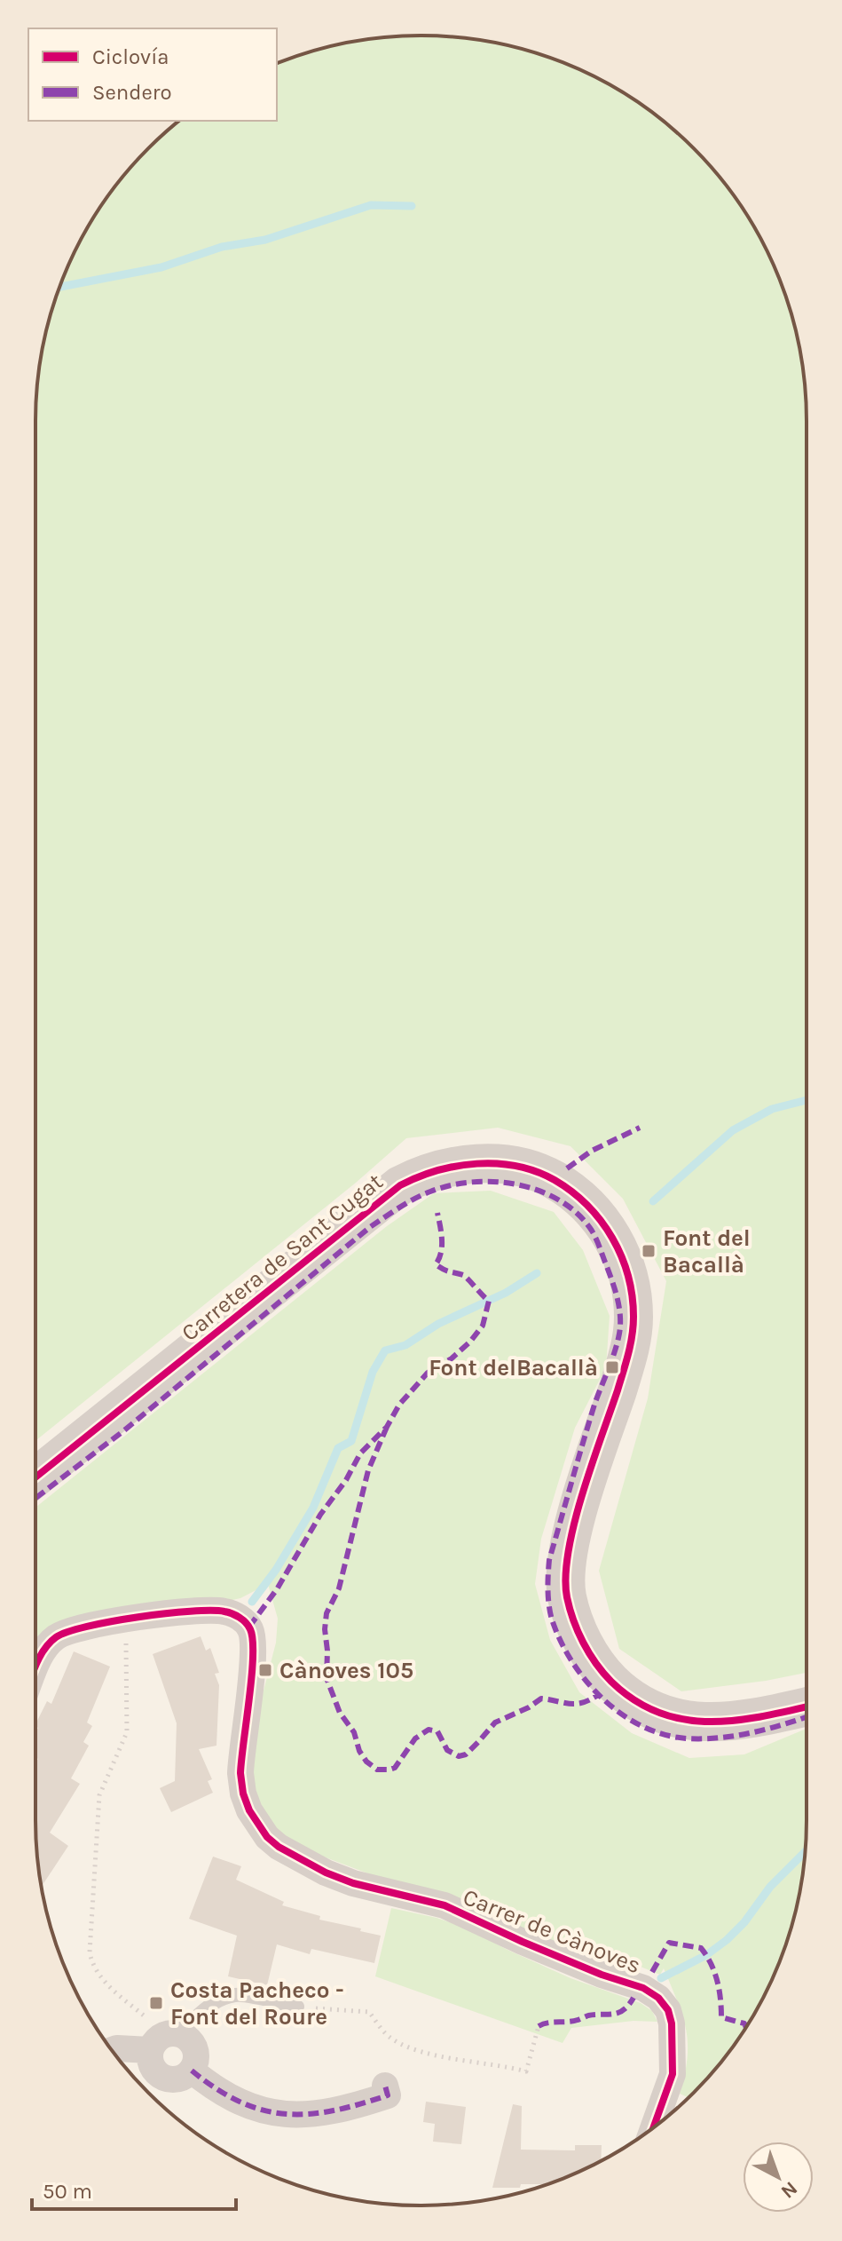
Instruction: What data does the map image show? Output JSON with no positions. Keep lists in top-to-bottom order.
{
  "streets": {
    "main road": ["Carretera de Sant Cugat"],
    "street": ["Carrer de Cànoves"]
  },
  "places": {
    "transit": [
      "Font del Bacallà",
      "Font delBacallà",
      "Cànoves 105",
      "Costa Pacheco - Font del Roure"
    ]
  },
  "legend": ["Ciclovía", "Sendero"],
  "scale_bar": "50 m",
  "north": "bottom right"
}
